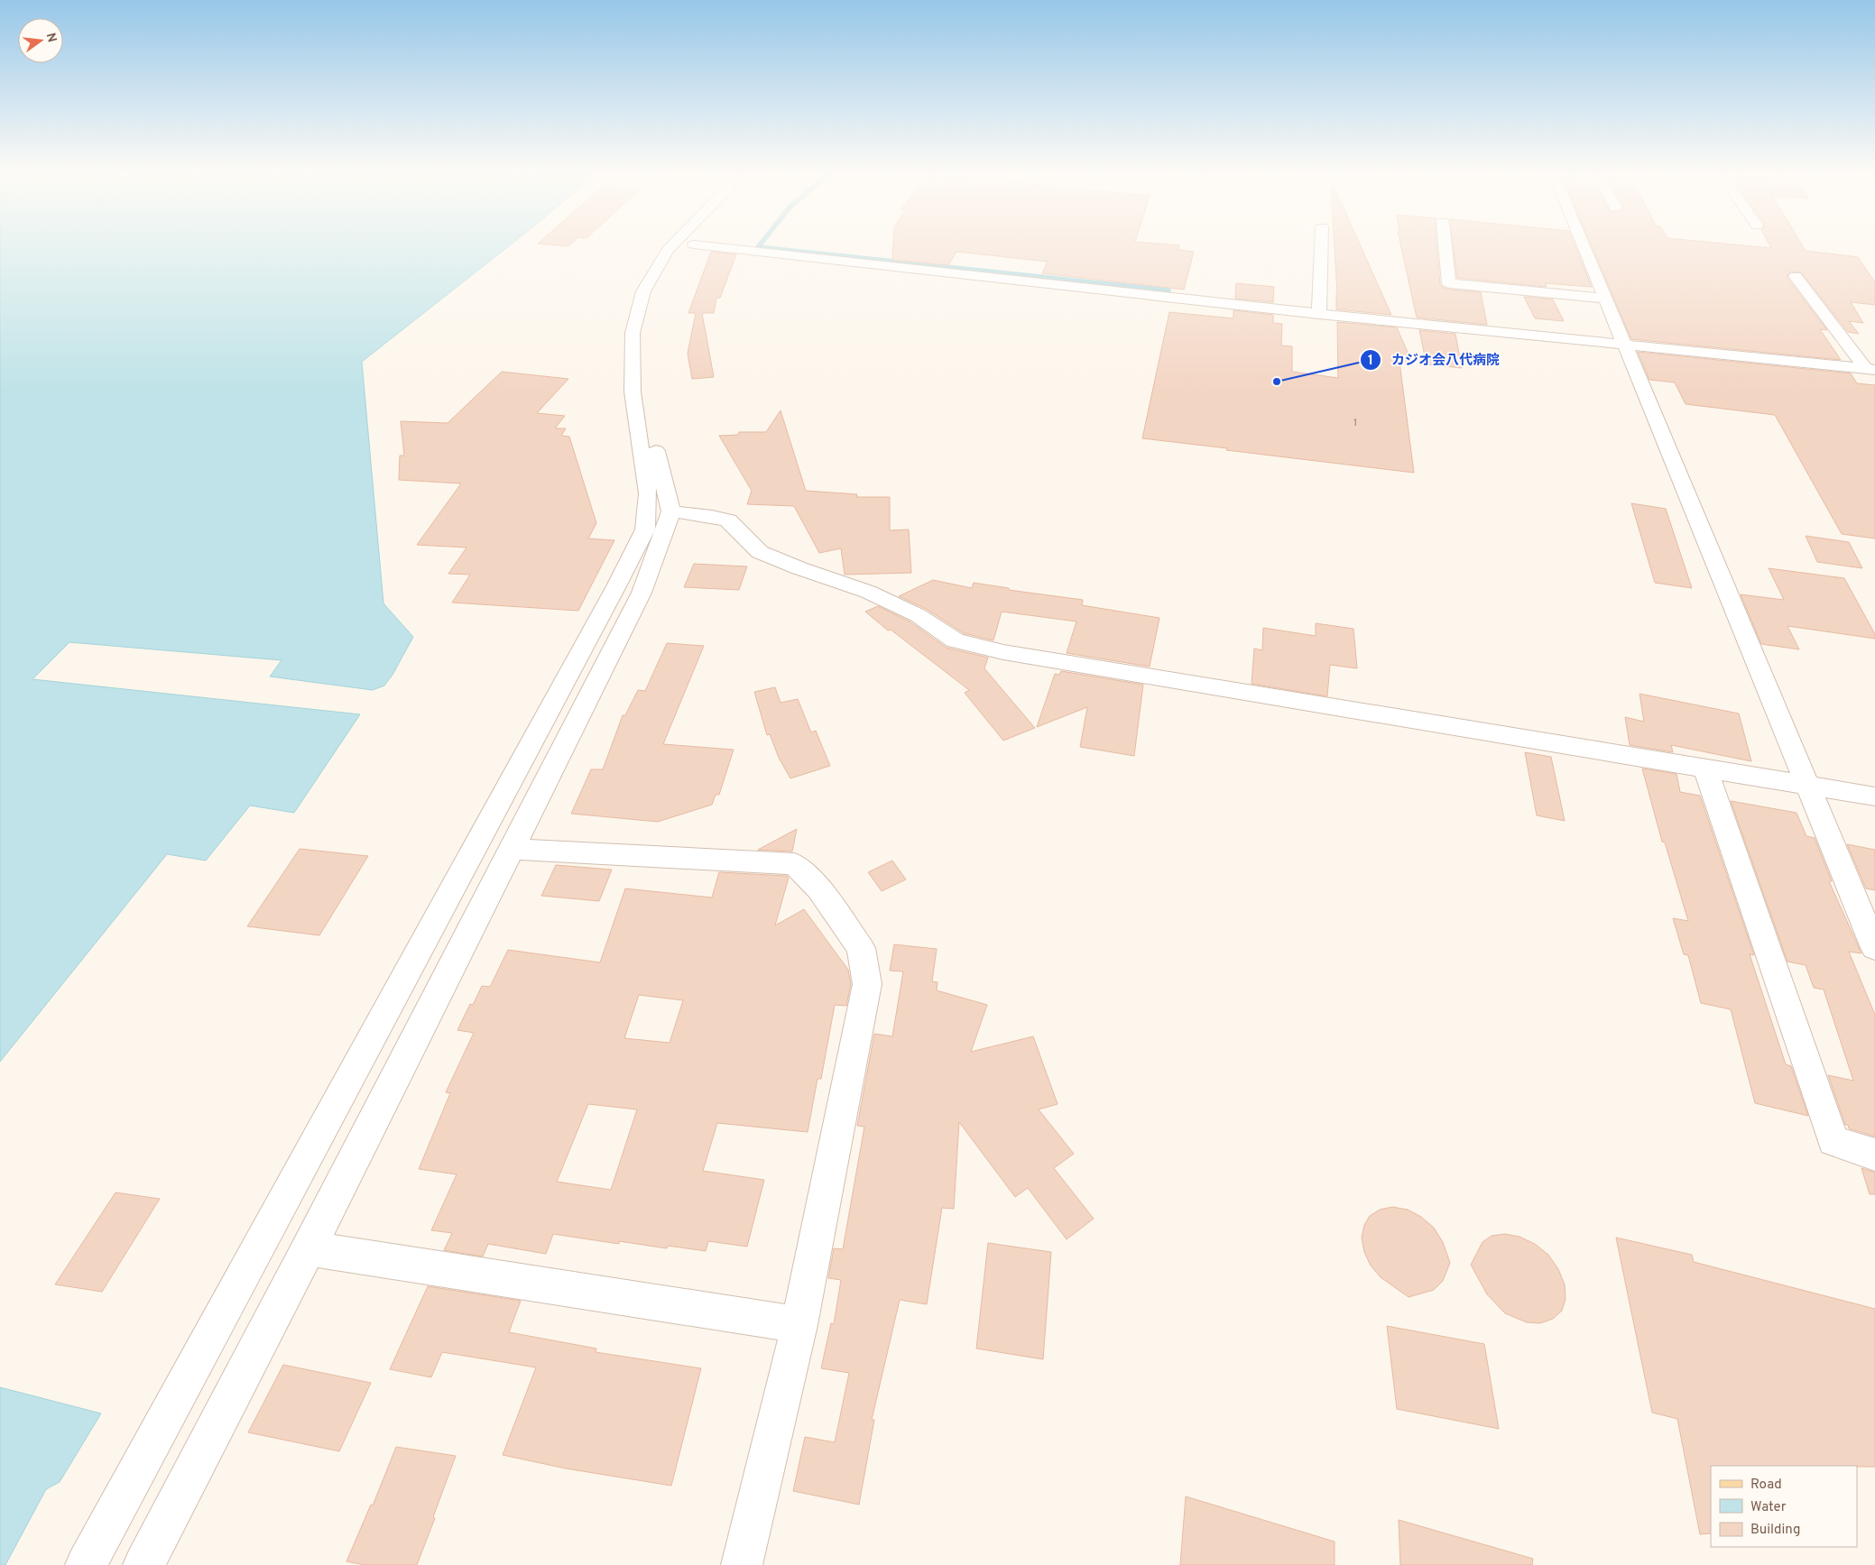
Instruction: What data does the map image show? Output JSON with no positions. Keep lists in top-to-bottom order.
{
  "places": ["カジオ会八代病院"],
  "house_numbers": ["1"],
  "legend": ["Road", "Water", "Building"],
  "north": "right"
}
